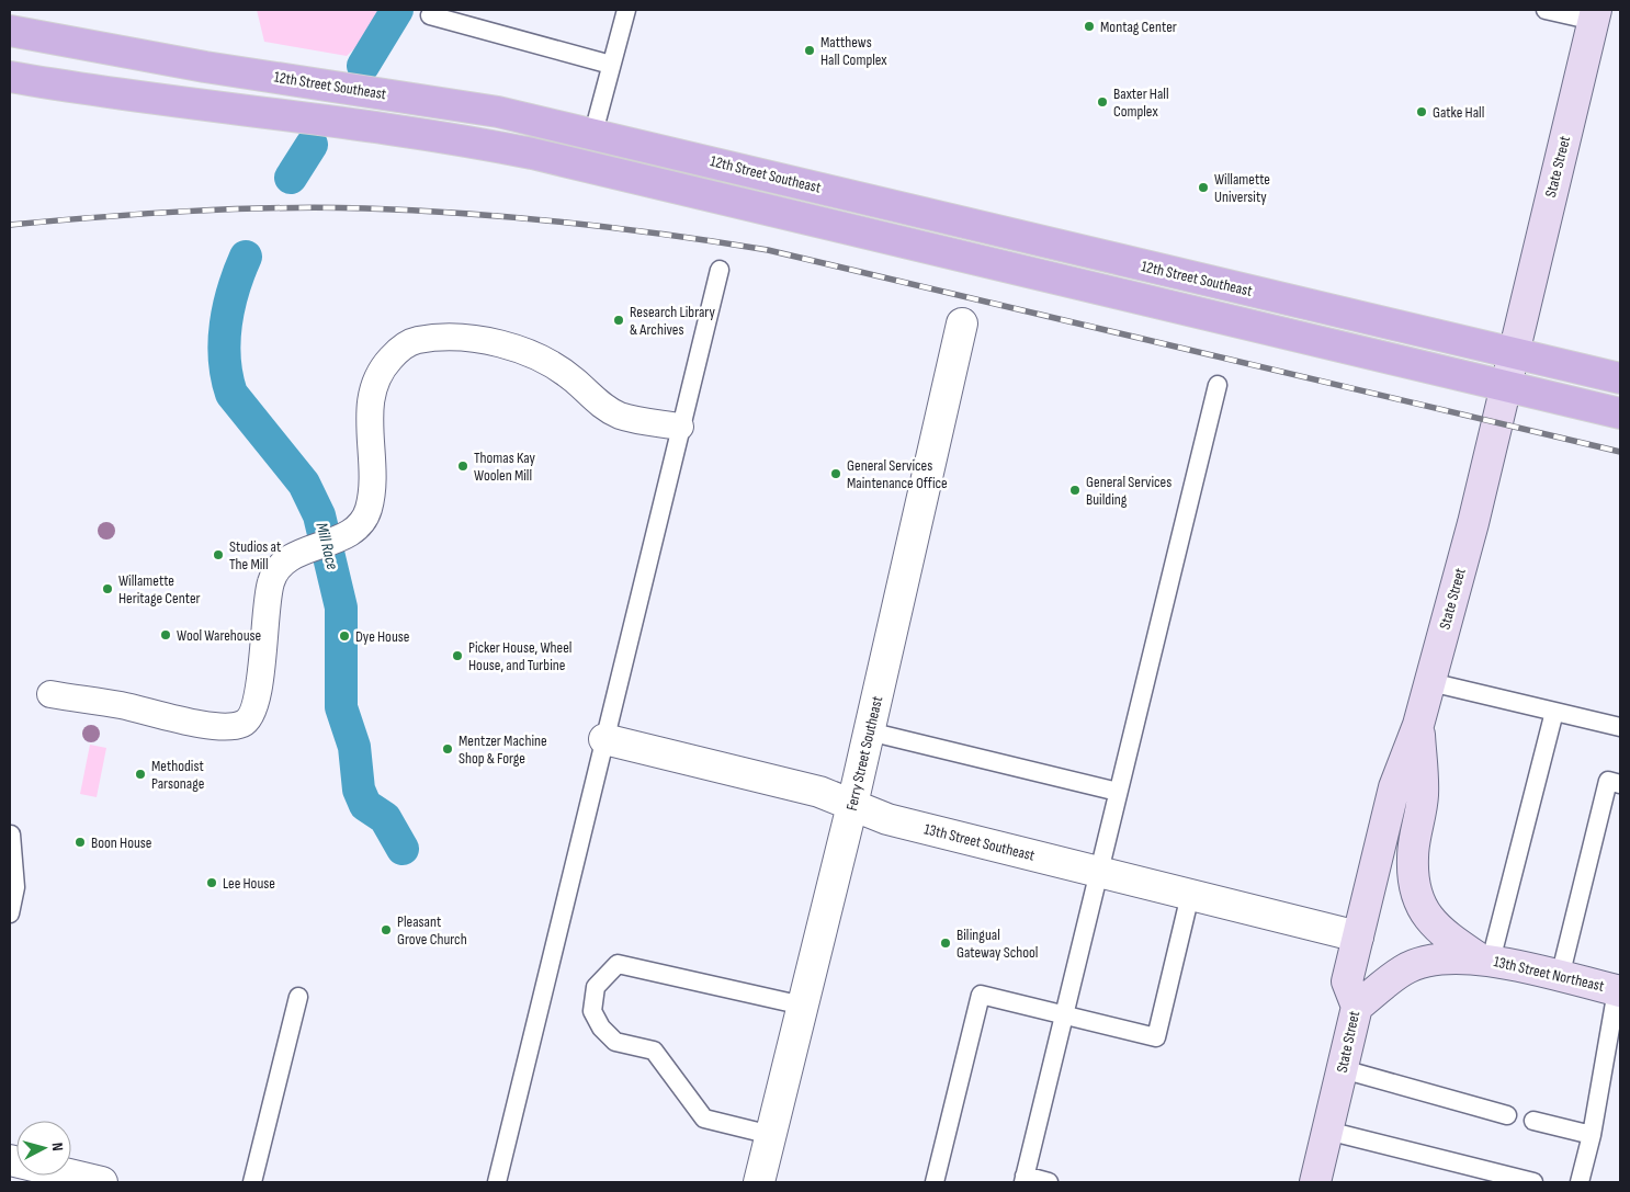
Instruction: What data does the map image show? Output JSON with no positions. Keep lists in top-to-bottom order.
{
  "streets": {
    "main road": ["12th Street Southeast", "State Street", "13th Street Northeast"],
    "street": ["Ferry Street Southeast", "13th Street Southeast"]
  },
  "crossings": [
    ["12th Street Southeast", "State Street"],
    ["State Street", "13th Street Southeast"],
    ["Ferry Street Southeast", "13th Street Southeast"]
  ],
  "water": ["Mill Race"],
  "places": [
    "Montag Center",
    "Matthews Hall Complex",
    "Baxter Hall Complex",
    "Gatke Hall",
    "Willamette University",
    "Research Library & Archives",
    "Thomas Kay Woolen Mill",
    "General Services Maintenance Office",
    "General Services Building",
    "Studios at The Mill",
    "Willamette Heritage Center",
    "Wool Warehouse",
    "Dye House",
    "Picker House, Wheel House, and Turbine",
    "Mentzer Machine Shop & Forge",
    "Methodist Parsonage",
    "Boon House",
    "Lee House",
    "Pleasant Grove Church",
    "Bilingual Gateway School"
  ],
  "north": "right"
}
